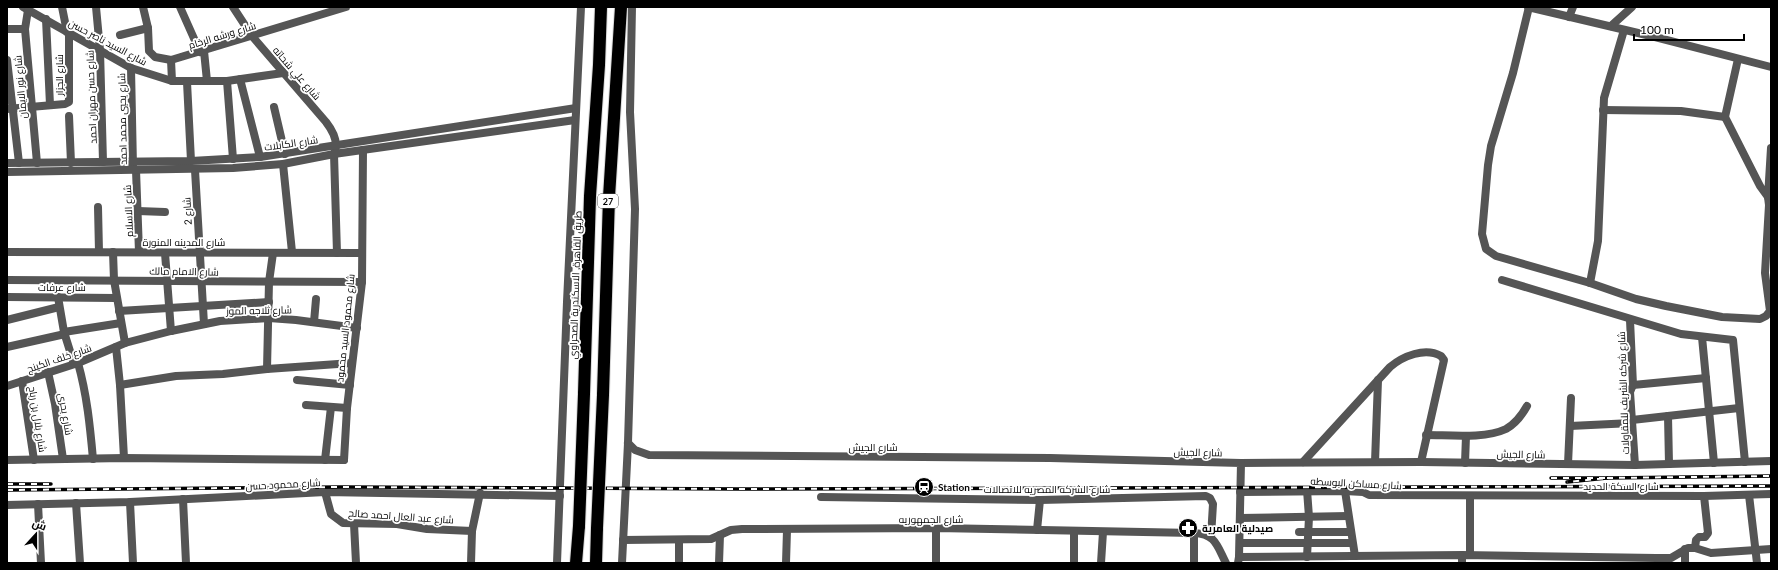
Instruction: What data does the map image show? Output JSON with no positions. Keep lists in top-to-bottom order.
{
  "streets": {
    "highway": ["27", "طريق القاهرة, الاسكندرية الصحراوي"],
    "street": [
      "شارع ورشه الرخام",
      "شارع السيد ناصر حسن",
      "شارع علي شحاته",
      "شارع الجزار",
      "شارع نور الايمان",
      "شارع حسن مهران احمد",
      "شارع يحيي محمد احمد",
      "شارع الكابلات",
      "شارع الاسلام",
      "شارع 2",
      "شارع المدينه المنورة",
      "شارع الامام مالك",
      "شارع عرفات",
      "شارع ثلاجه الموز",
      "شارع محمود السيد محمود",
      "شارع خلف الكينج",
      "شارع شركه الشريف للمقاولات",
      "شارع بحرى",
      "شارع بلال بن رباح",
      "شارع الجيش",
      "شارع مساكن البوسطه",
      "شارع محمود حسن",
      "شارع السكة الحديد",
      "شارع الشركه المصريه للاتصالات",
      "شارع عبد العال احمد صالح",
      "شارع الجمهوريه"
    ]
  },
  "crossings": [
    ["شارع ورشه الرخام", "شارع علي شحاته"],
    ["شارع السيد ناصر حسن", "شارع علي شحاته"],
    ["شارع السيد ناصر حسن", "شارع الجزار"],
    ["شارع السيد ناصر حسن", "شارع نور الايمان"],
    ["شارع السيد ناصر حسن", "شارع حسن مهران احمد"],
    ["شارع السيد ناصر حسن", "شارع يحيي محمد احمد"],
    ["شارع علي شحاته", "شارع الكابلات"],
    ["شارع علي شحاته", "شارع المدينه المنورة"],
    ["شارع الجزار", "شارع نور الايمان"],
    ["شارع نور الايمان", "شارع الكابلات"],
    ["شارع حسن مهران احمد", "شارع الكابلات"],
    ["شارع يحيي محمد احمد", "شارع الكابلات"],
    ["شارع يحيي محمد احمد", "شارع الاسلام"],
    ["شارع الكابلات", "شارع الاسلام"],
    ["شارع الكابلات", "شارع 2"],
    ["شارع الكابلات", "شارع محمود السيد محمود"],
    ["شارع الاسلام", "شارع المدينه المنورة"],
    ["شارع 2", "شارع المدينه المنورة"],
    ["شارع 2", "شارع الامام مالك"],
    ["شارع 2", "شارع ثلاجه الموز"],
    ["شارع المدينه المنورة", "شارع محمود السيد محمود"],
    ["شارع الامام مالك", "شارع محمود السيد محمود"],
    ["شارع ثلاجه الموز", "شارع محمود السيد محمود"],
    ["شارع ثلاجه الموز", "شارع خلف الكينج"],
    ["شارع خلف الكينج", "شارع بحرى"],
    ["شارع خلف الكينج", "شارع بلال بن رباح"],
    ["شارع شركه الشريف للمقاولات", "شارع الجيش"],
    ["شارع مساكن البوسطه", "شارع السكة الحديد"],
    ["شارع محمود حسن", "شارع عبد العال احمد صالح"],
    ["شارع الشركه المصريه للاتصالات", "شارع الجمهوريه"]
  ],
  "places": {
    "station": ["Station"],
    "pharmacy": ["صيدلية العامرية"]
  },
  "scale_bar": "100 m",
  "north": "top"
}
